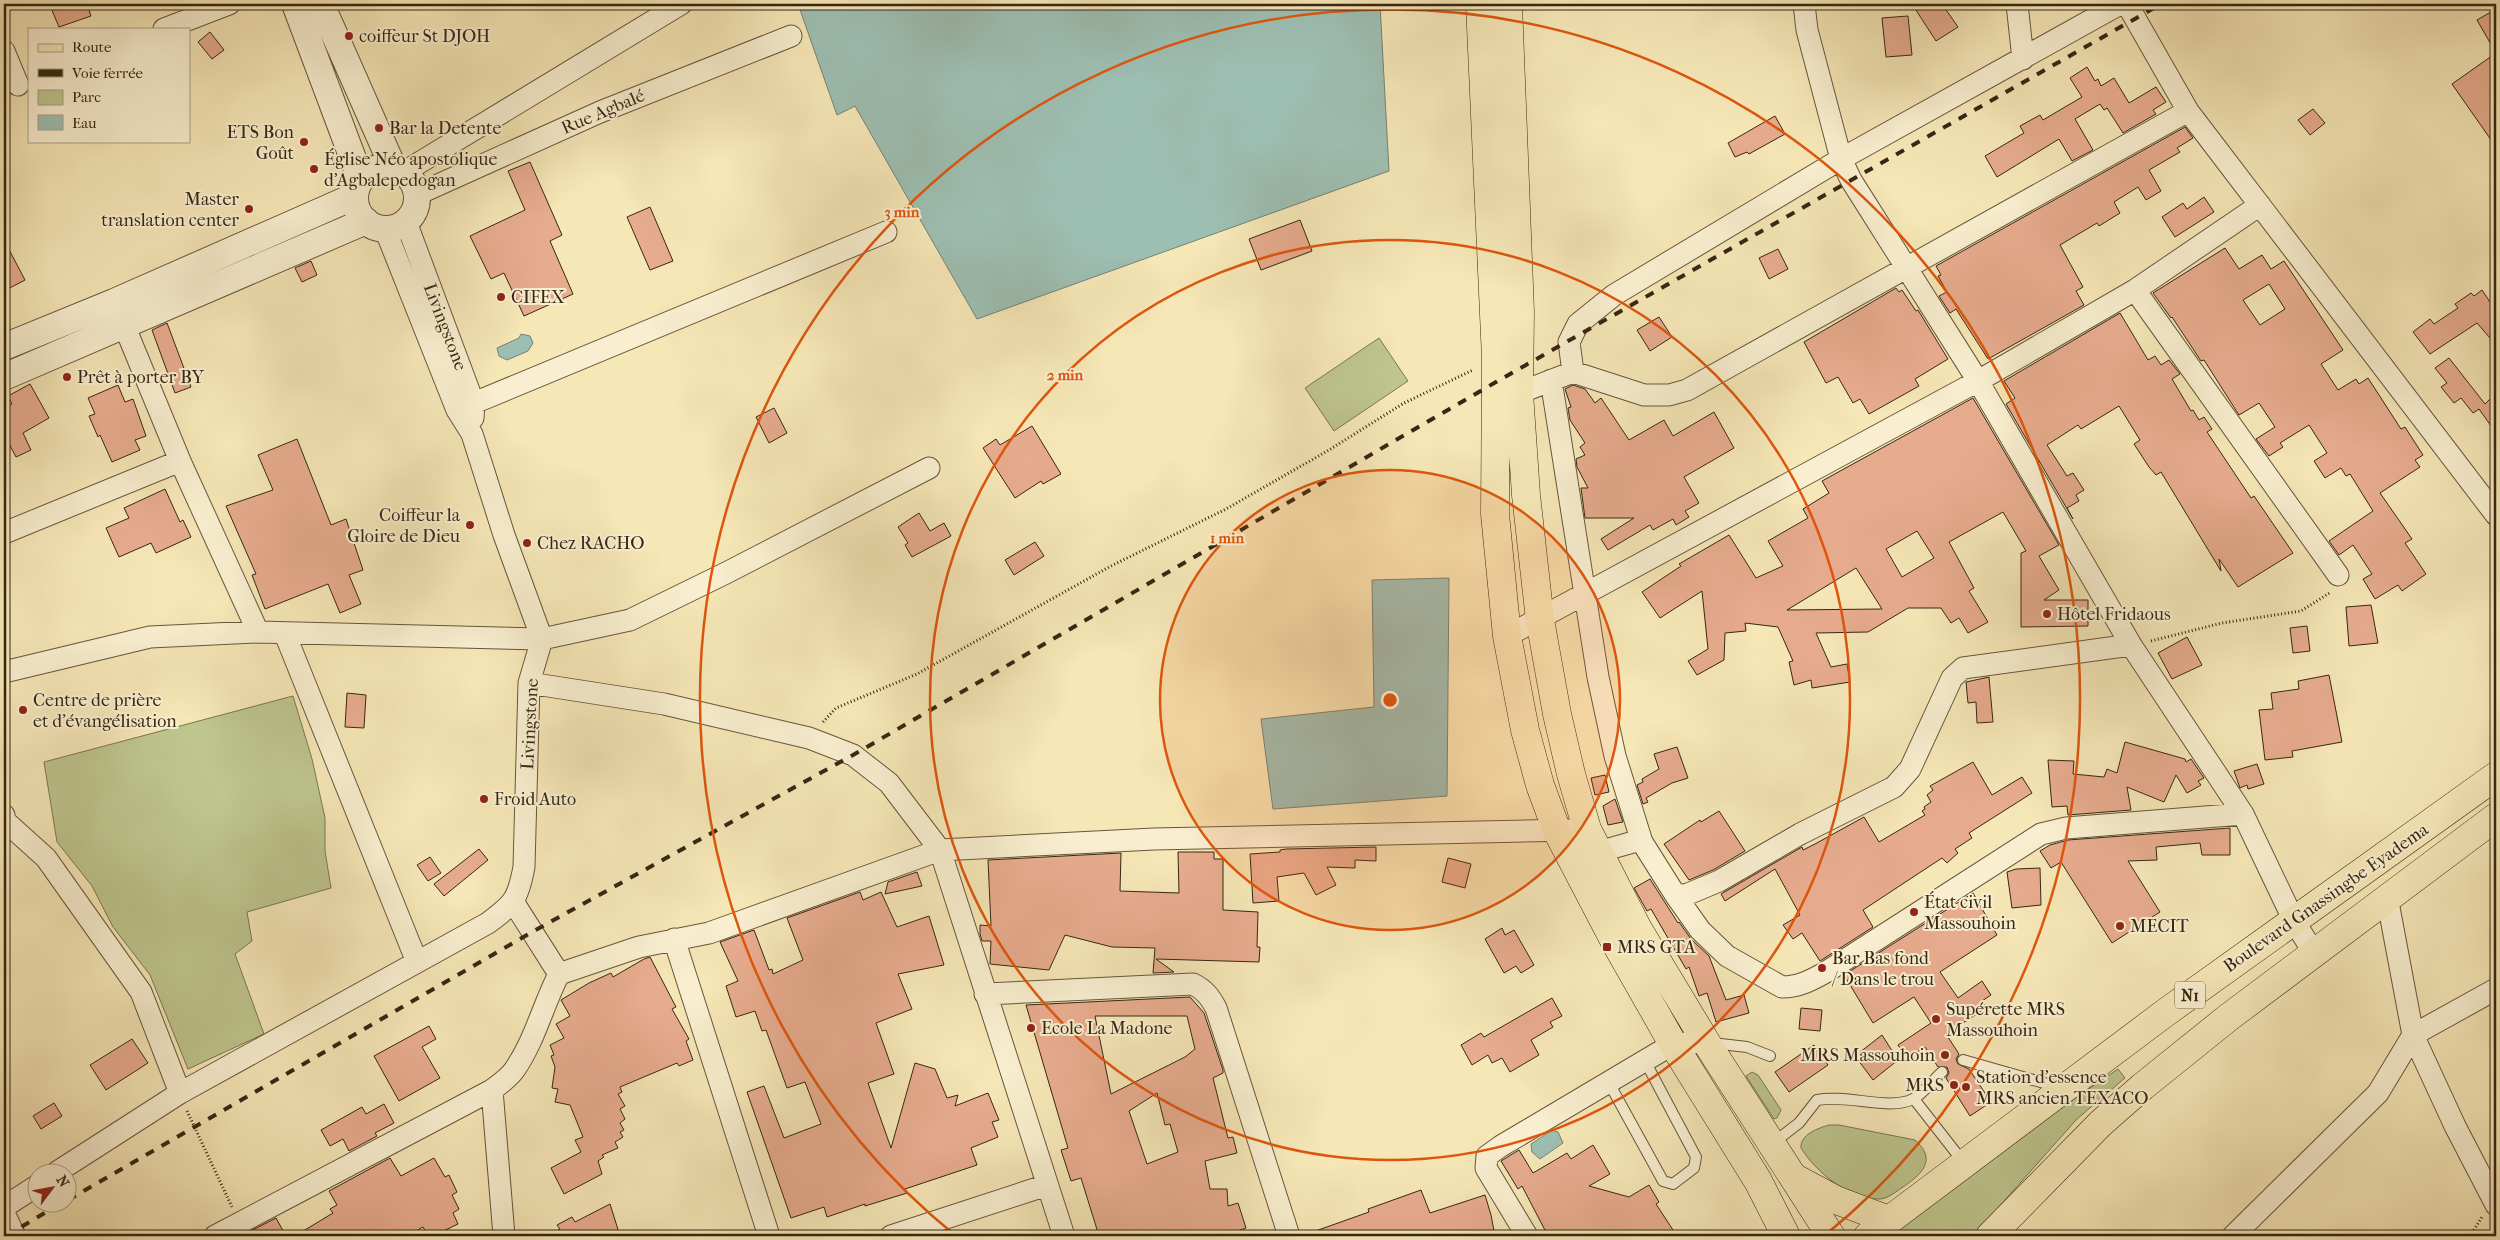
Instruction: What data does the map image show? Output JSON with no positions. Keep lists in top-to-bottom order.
{
  "streets": {
    "main road": ["Boulevard Gnassingbe Eyadema", "N1"],
    "street": ["Rue Agbalé", "Livingstone"]
  },
  "crossings": [
    ["Rue Agbalé", "Livingstone"]
  ],
  "places": {
    "other": [
      "coiffeur St DJOH",
      "Bar la Detente",
      "ETS Bon Goût",
      "Église Néo apostolique d'Agbalepedogan",
      "Master translation center",
      "CIFEX",
      "Prêt à porter BY",
      "Coiffeur la Gloire de Dieu",
      "Chez RACHO",
      "Hôtel Fridaous",
      "Centre de prière et d'évangélisation",
      "Froid Auto",
      "État civil Massouhoin",
      "MECIT",
      "Bar Bas fond / Dans le trou",
      "Supérette MRS Massouhoin",
      "Ecole La Madone",
      "MRS Massouhoin",
      "MRS",
      "Station d'essence MRS ancien TEXACO"
    ],
    "transit": ["MRS GTA"]
  },
  "legend": [
    "Route",
    "Voie ferrée",
    "Parc",
    "Eau"
  ],
  "north": "top right",
  "rings": ["3 min", "2 min", "1 min"]
}
